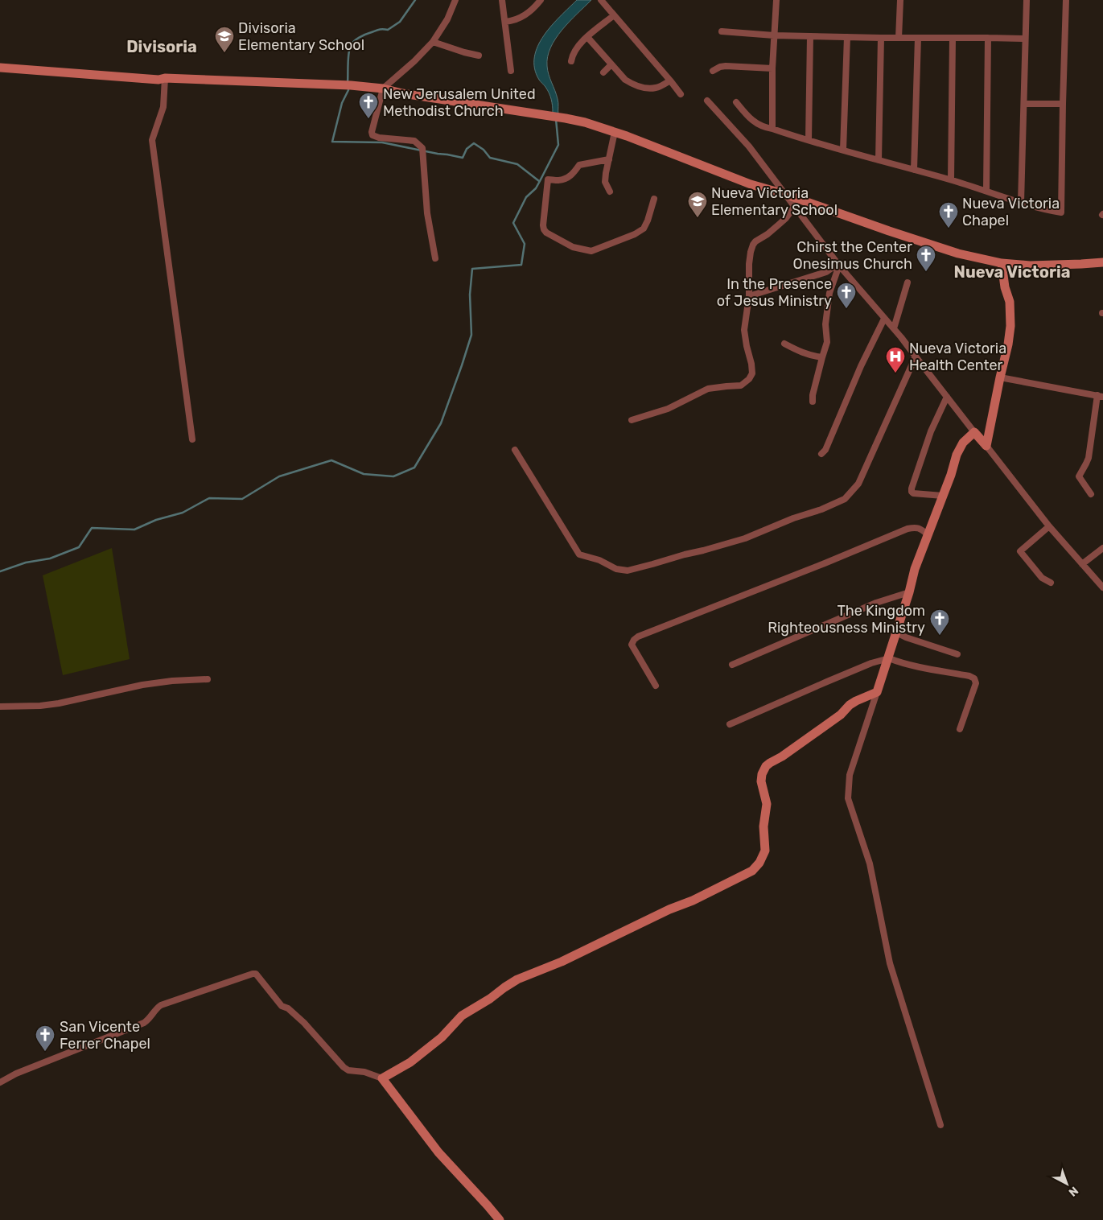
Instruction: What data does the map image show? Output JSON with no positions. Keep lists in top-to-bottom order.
{
  "districts": ["Divisoria", "Nueva Victoria"],
  "places": {
    "school or university": ["Divisoria Elementary School", "Nueva Victoria Elementary School"],
    "church": [
      "New Jerusalem United Methodist Church",
      "Nueva Victoria Chapel",
      "Chirst the Center Onesimus Church",
      "In the Presence of Jesus Ministry",
      "The Kingdom Righteousness Ministry",
      "San Vicente Ferrer Chapel"
    ],
    "hospital": ["Nueva Victoria Health Center"]
  },
  "north": "bottom right"
}
